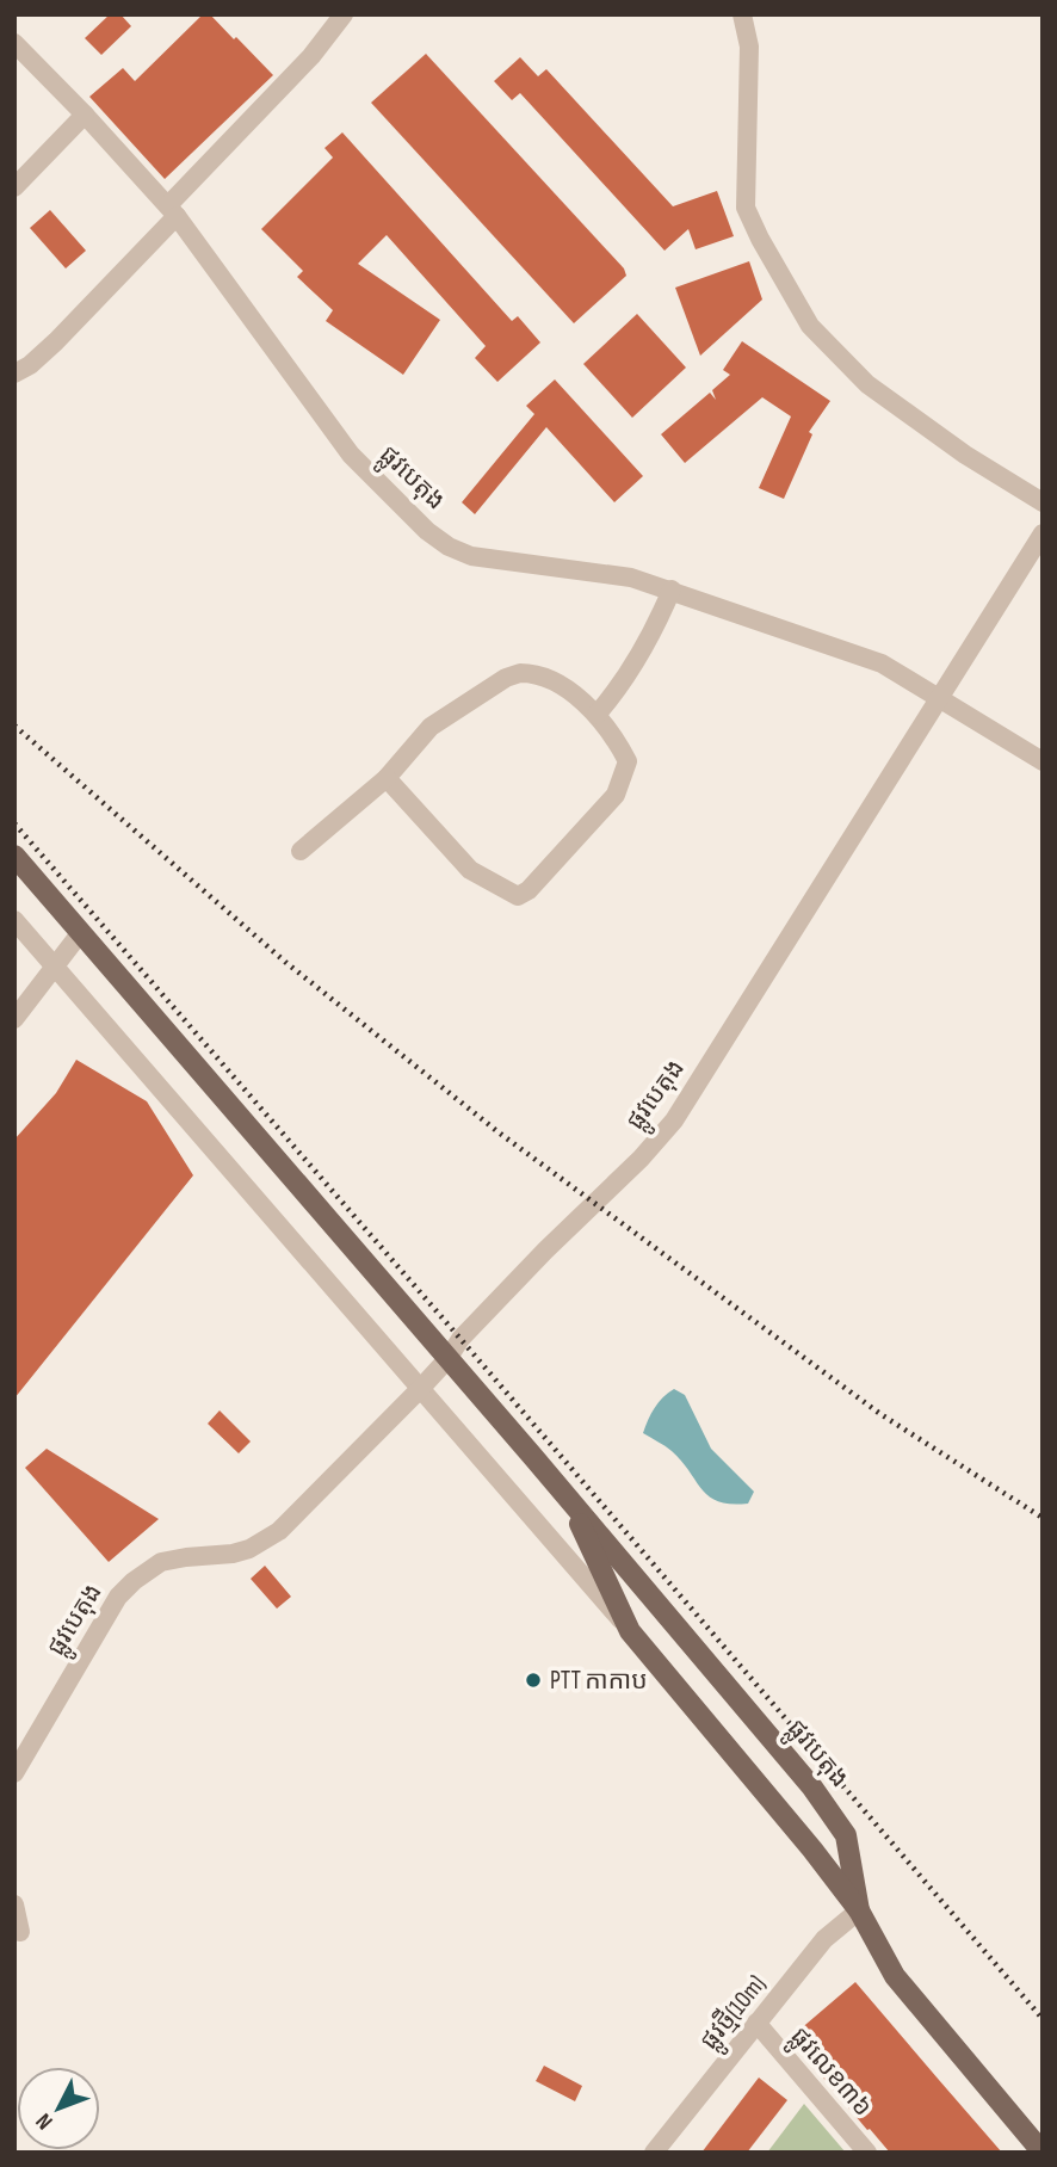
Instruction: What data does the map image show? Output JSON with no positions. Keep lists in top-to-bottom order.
{
  "streets": {
    "main road": ["ផ្លូវបេតុង"],
    "street": ["ផ្លូវថ្មី(10m)", "ផ្លូវលេខ៣៦"]
  },
  "crossings": [
    ["ផ្លូវបេតុង", "ផ្លូវថ្មី(10m)"],
    ["ផ្លូវថ្មី(10m)", "ផ្លូវលេខ៣៦"]
  ],
  "places": ["PTT កាកាប"],
  "north": "bottom left"
}
